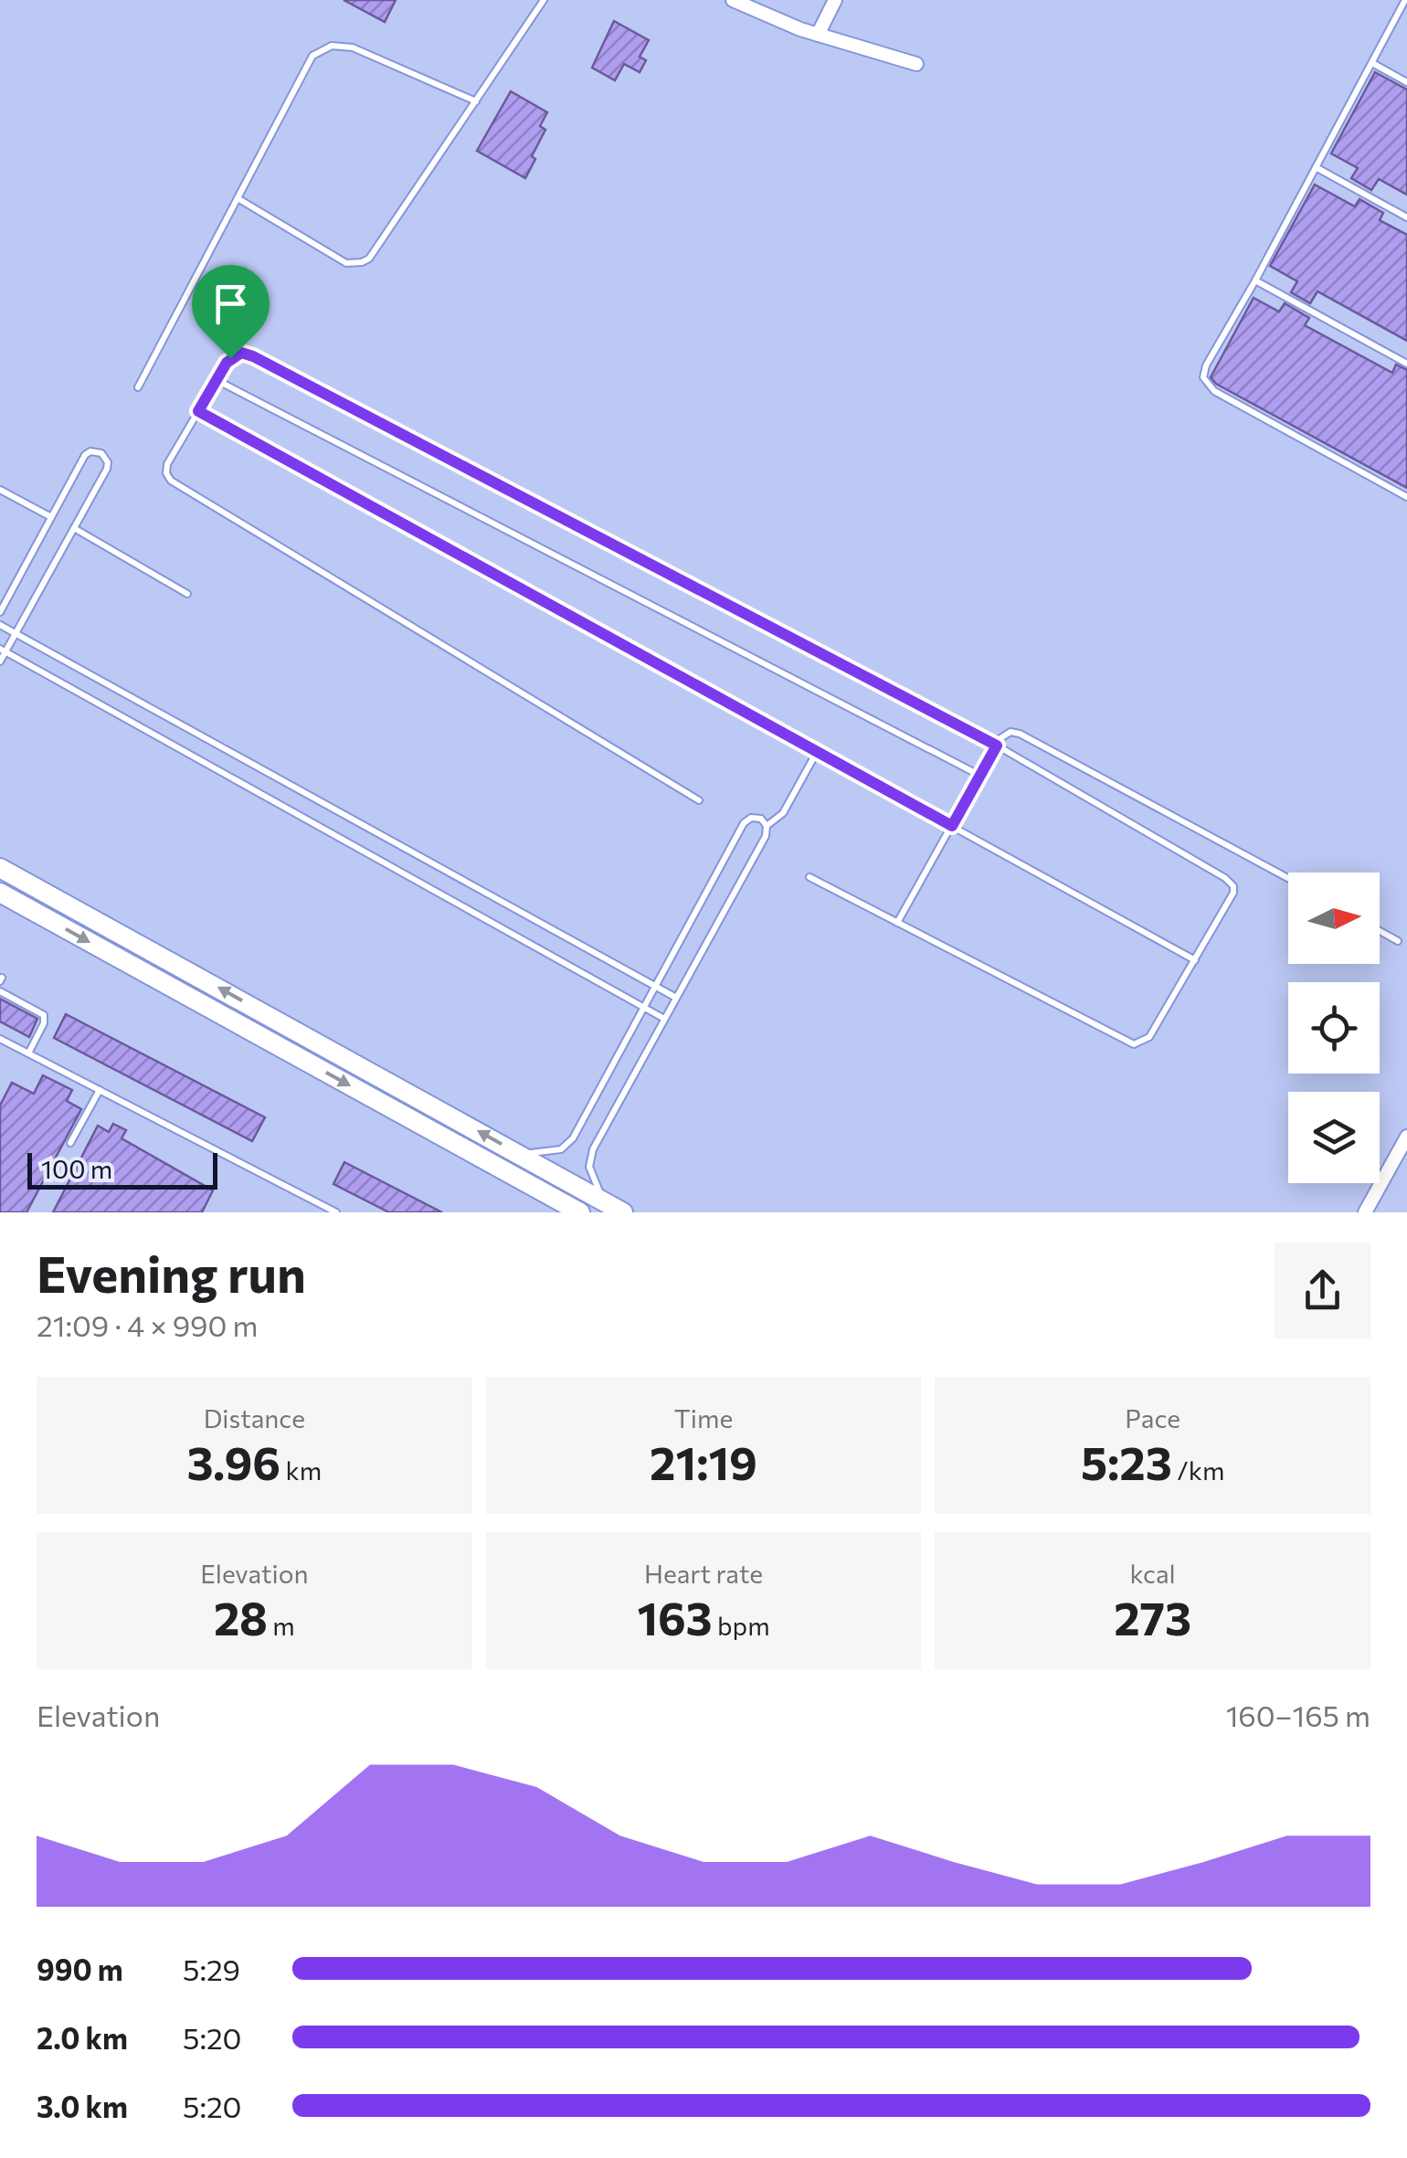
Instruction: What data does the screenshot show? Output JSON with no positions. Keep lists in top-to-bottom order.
{
  "scale_bar": "100 m",
  "north": "right",
  "page": {
    "scale": "100 m",
    "heading": ["Evening run", "21:09 · 4 × 990 m"],
    "stats": [
      ["Distance", "3.96 km"],
      ["Time", "21:19"],
      ["Pace", "5:23 /km"],
      ["Elevation", "28 m"],
      ["Heart rate", "163 bpm"],
      ["kcal", "273"]
    ],
    "chart": ["Elevation", "160–165 m"],
    "list": [
      {
        "name": "990 m",
        "note": "5:29"
      },
      {
        "name": "2.0 km",
        "note": "5:20"
      },
      {
        "name": "3.0 km",
        "note": "5:20"
      }
    ]
  }
}
